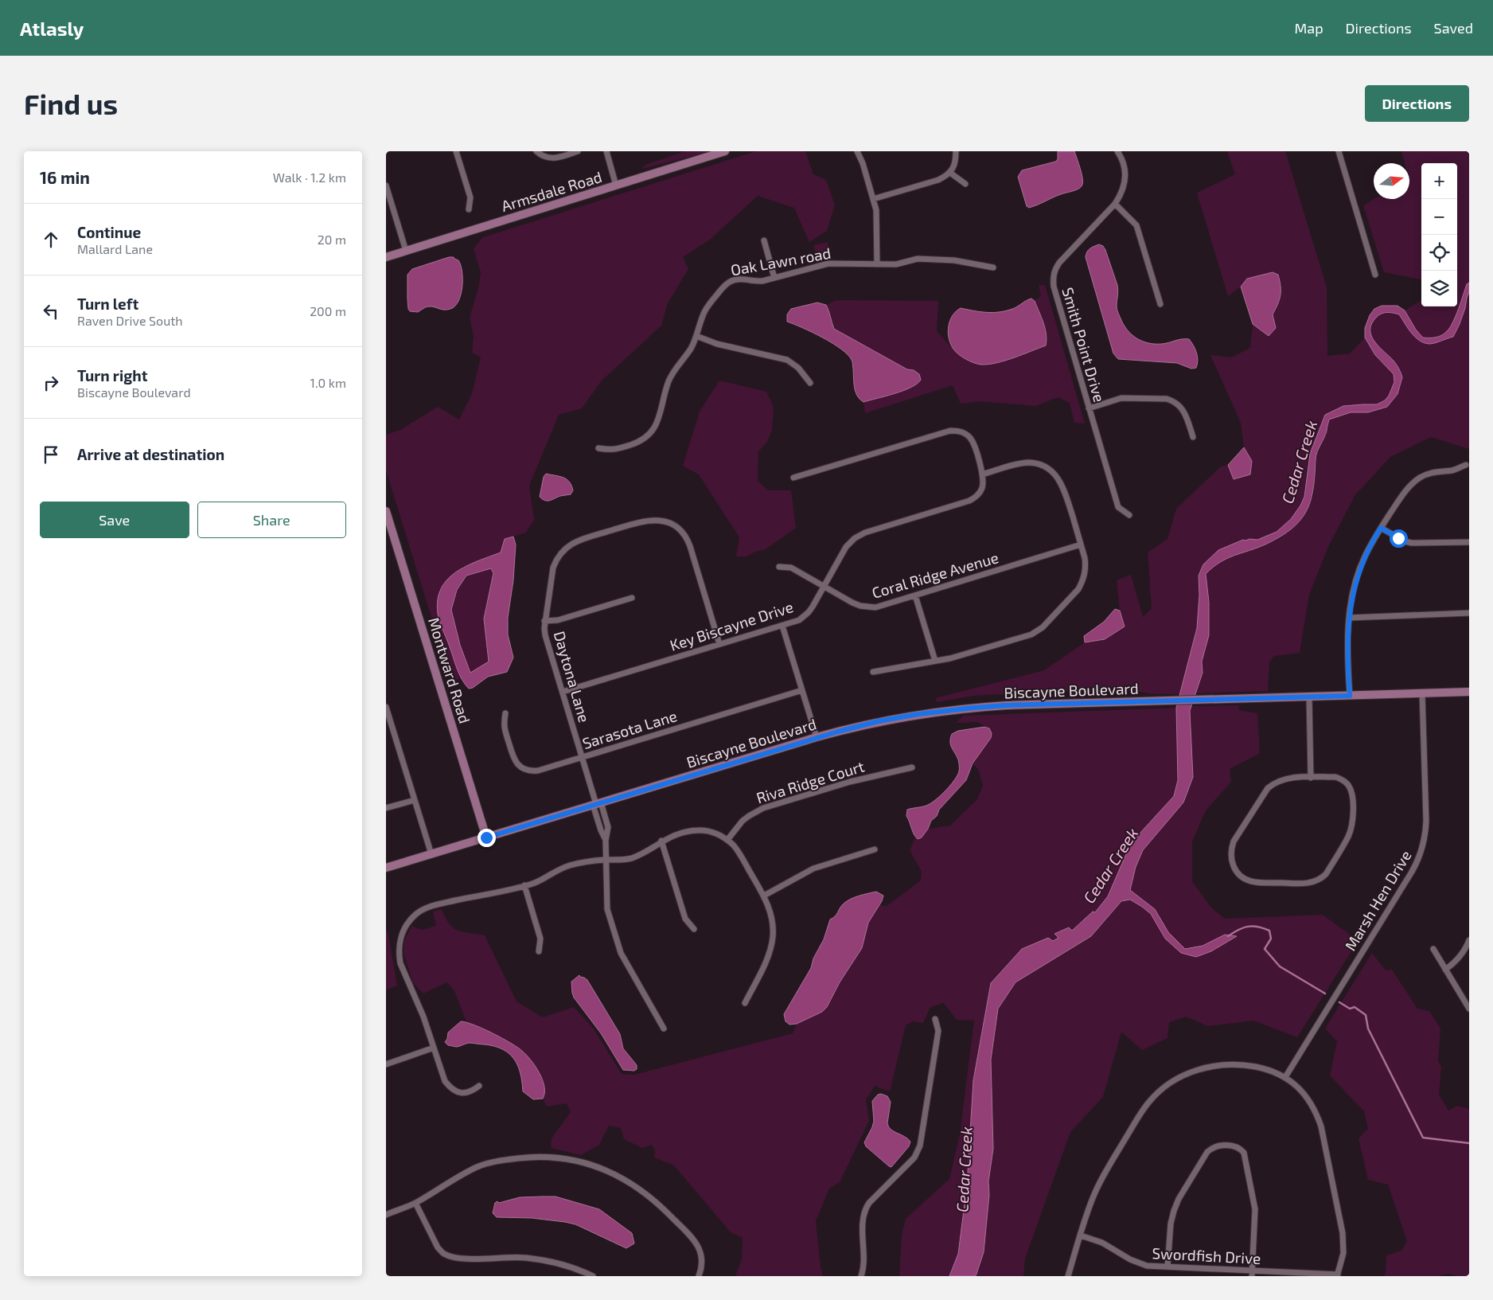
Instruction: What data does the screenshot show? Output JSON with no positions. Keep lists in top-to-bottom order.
{
  "streets": {
    "street": [
      "Armsdale Road",
      "Oak Lawn road",
      "Smith Point Drive",
      "Coral Ridge Avenue",
      "Key Biscayne Drive",
      "Montward Road",
      "Daytona Lane",
      "Biscayne Boulevard",
      "Sarasota Lane",
      "Riva Ridge Court",
      "Marsh Hen Drive",
      "Swordfish Drive"
    ]
  },
  "crossings": [
    ["Coral Ridge Avenue", "Key Biscayne Drive"],
    ["Key Biscayne Drive", "Daytona Lane"],
    ["Montward Road", "Biscayne Boulevard"],
    ["Daytona Lane", "Biscayne Boulevard"],
    ["Daytona Lane", "Sarasota Lane"],
    ["Biscayne Boulevard", "Marsh Hen Drive"]
  ],
  "water": ["Cedar Creek"],
  "north": "right",
  "page": {
    "header": "Atlasly",
    "nav": ["Map", "Directions", "Saved"],
    "buttons": [
      "Directions",
      ["Save", "Share"]
    ],
    "title": "Find us",
    "heading": ["16 min", "Walk · 1.2 km"],
    "map_buttons": ["+", "−"],
    "list": [
      ["Continue", "Mallard Lane", "20 m"],
      ["Turn left", "Raven Drive South", "200 m"],
      ["Turn right", "Biscayne Boulevard", "1.0 km"],
      "Arrive at destination"
    ]
  }
}
